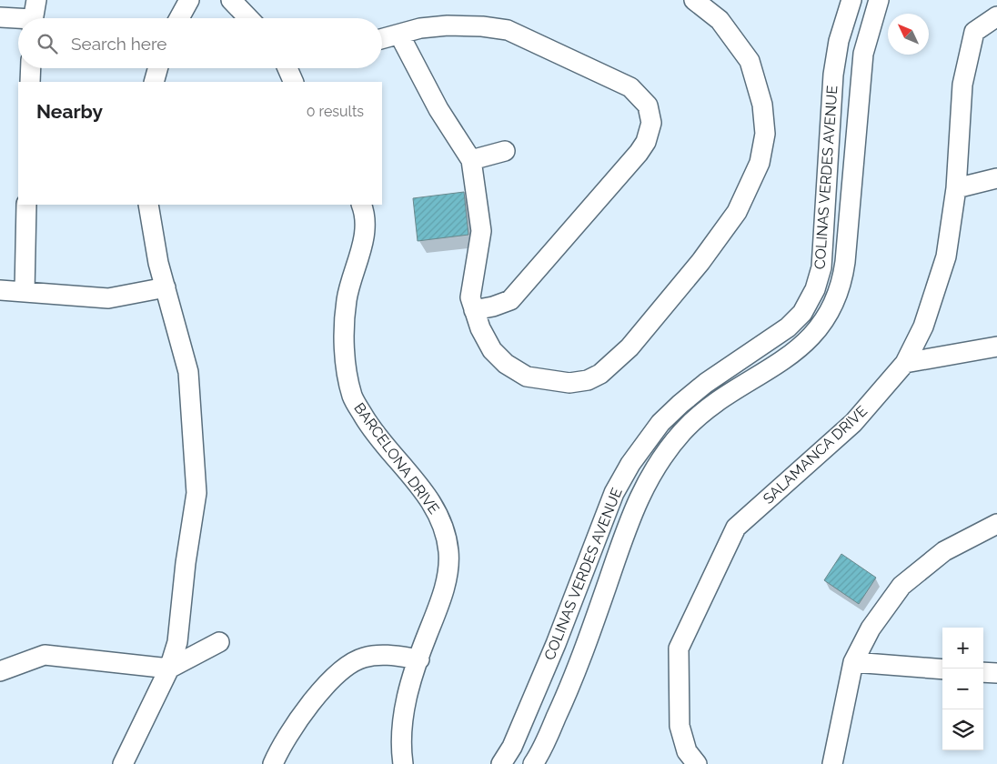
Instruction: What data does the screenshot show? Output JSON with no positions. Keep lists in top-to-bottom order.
{
  "streets": {
    "street": ["COLINAS VERDES AVENUE", "SALAMANCA DRIVE", "BARCELONA DRIVE"]
  },
  "north": "top left",
  "page": {
    "search": "Search here",
    "heading": ["Nearby", "0 results"],
    "map_buttons": ["+", "−"]
  }
}
